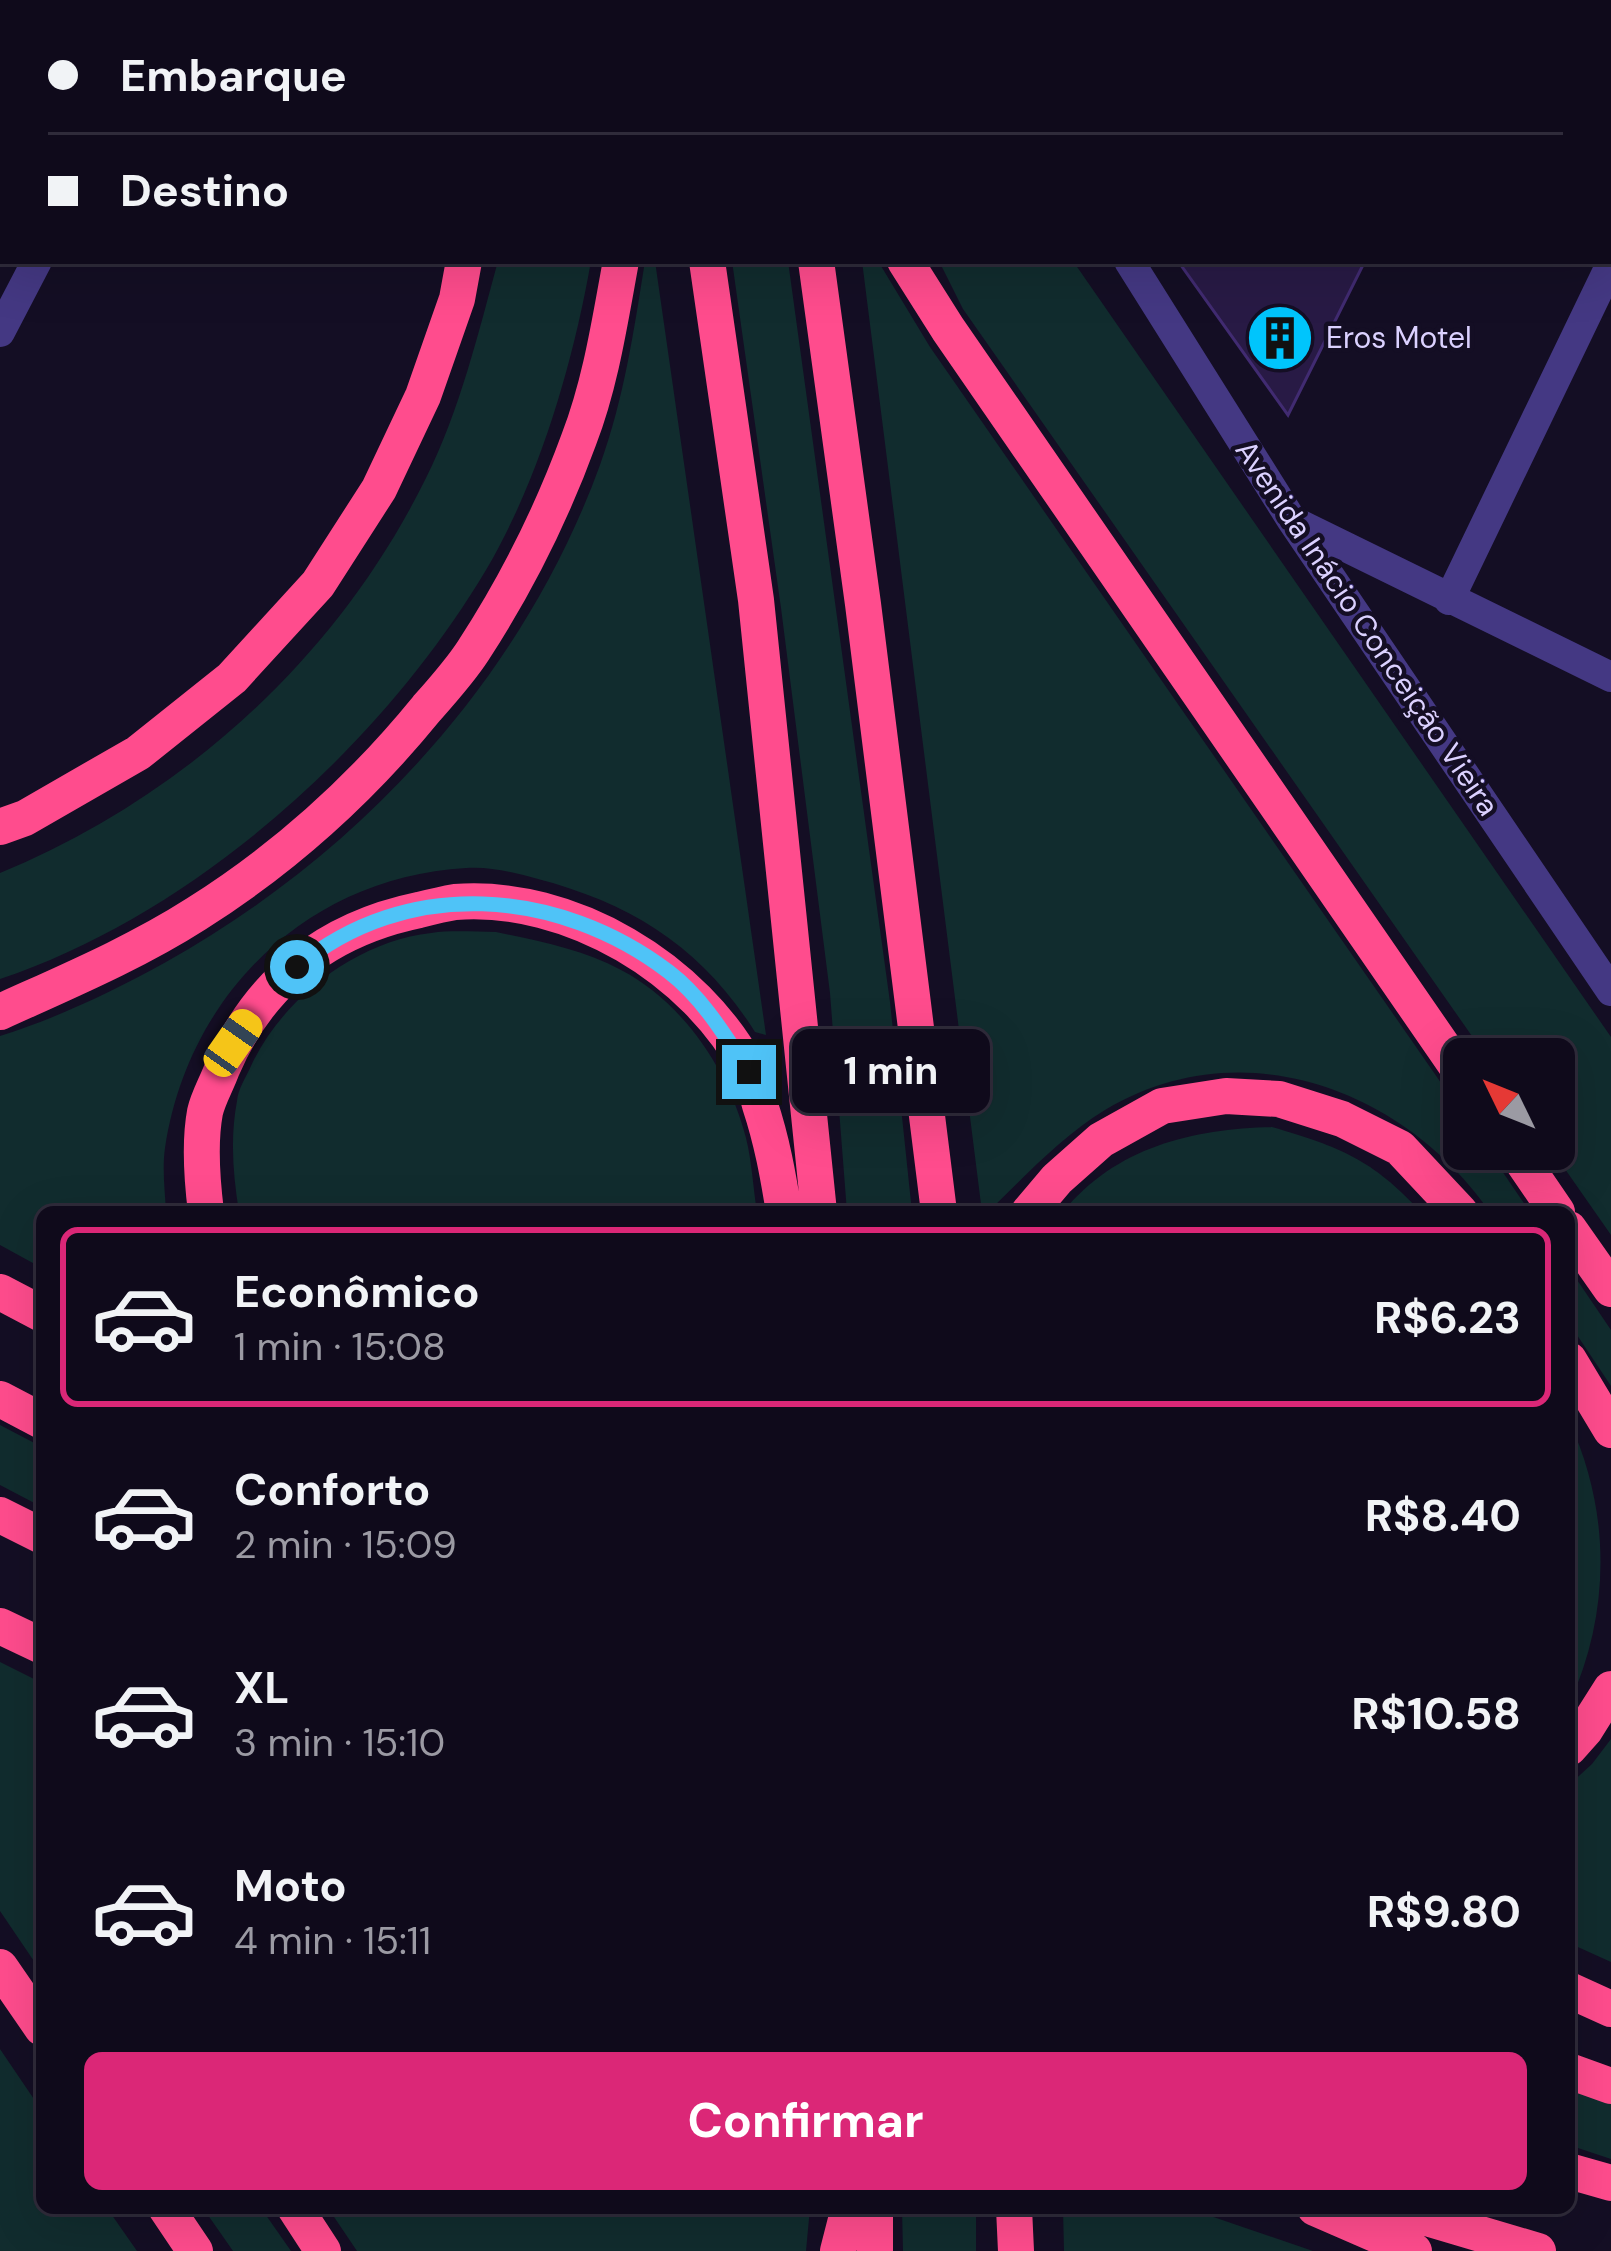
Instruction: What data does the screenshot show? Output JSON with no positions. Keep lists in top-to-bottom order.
{
  "streets": {
    "street": ["Avenida Inácio Conceição Vieira"]
  },
  "places": {
    "building": ["Eros Motel"]
  },
  "north": "top left",
  "page": {
    "banner": ["Embarque", "Destino"],
    "bubble": "1 min",
    "list": [
      {
        "name": "Econômico",
        "note": "1 min · 15:08",
        "value": "R$6.23"
      },
      {
        "name": "Conforto",
        "note": "2 min · 15:09",
        "value": "R$8.40"
      },
      {
        "name": "XL",
        "note": "3 min · 15:10",
        "value": "R$10.58"
      },
      {
        "name": "Moto",
        "note": "4 min · 15:11",
        "value": "R$9.80"
      }
    ],
    "buttons": "Confirmar"
  }
}
